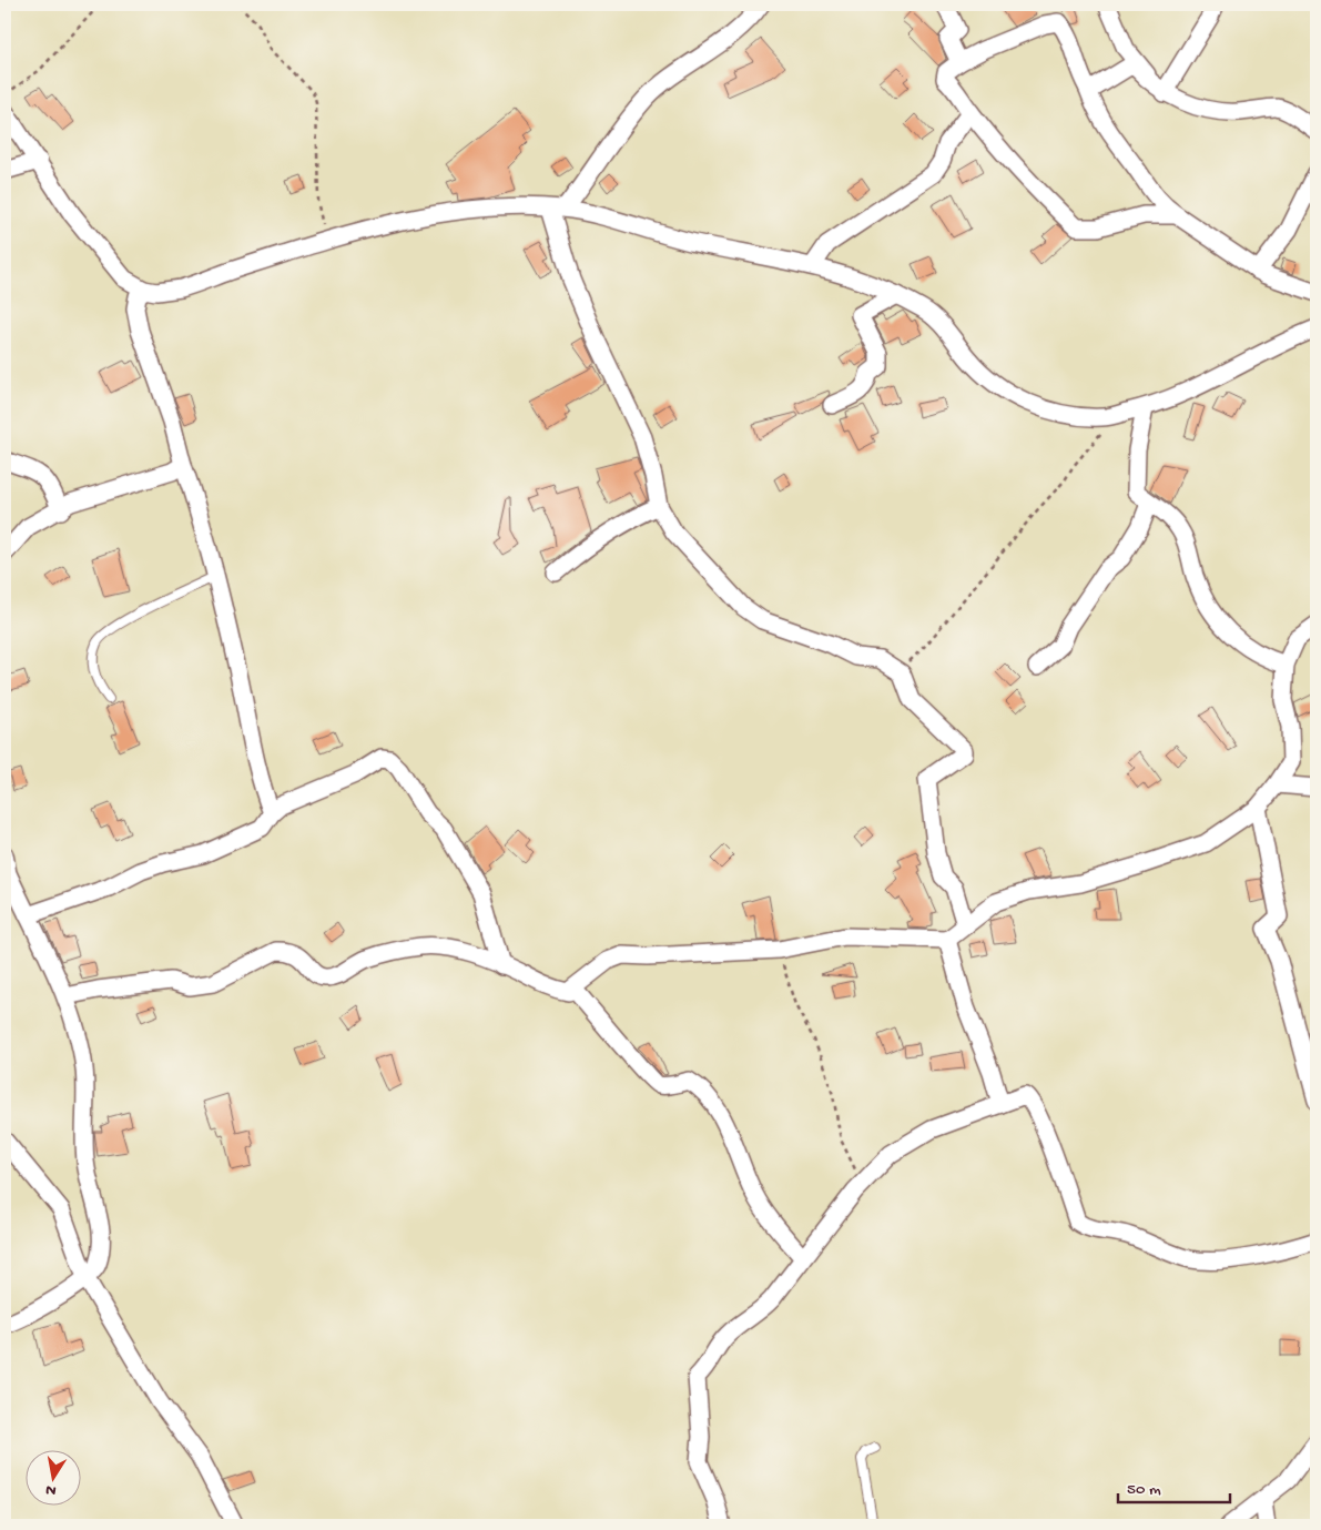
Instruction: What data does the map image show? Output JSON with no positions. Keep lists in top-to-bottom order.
{
  "scale_bar": "50 m",
  "north": "bottom"
}
